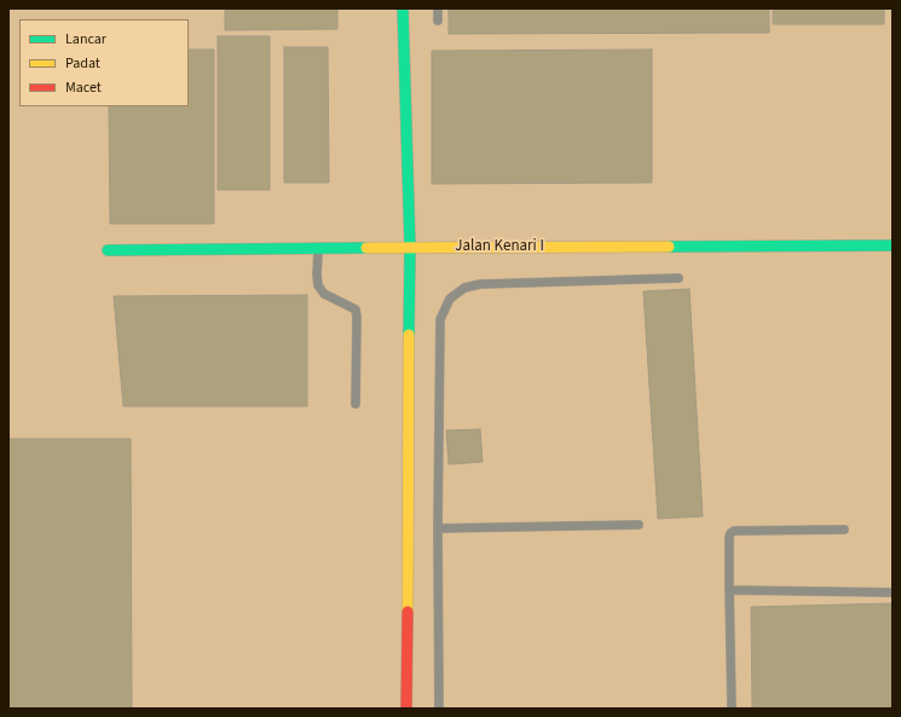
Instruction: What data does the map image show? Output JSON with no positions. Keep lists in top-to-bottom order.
{
  "streets": {
    "street": ["Jalan Kenari I"]
  },
  "legend": ["Lancar", "Padat", "Macet"]
}
